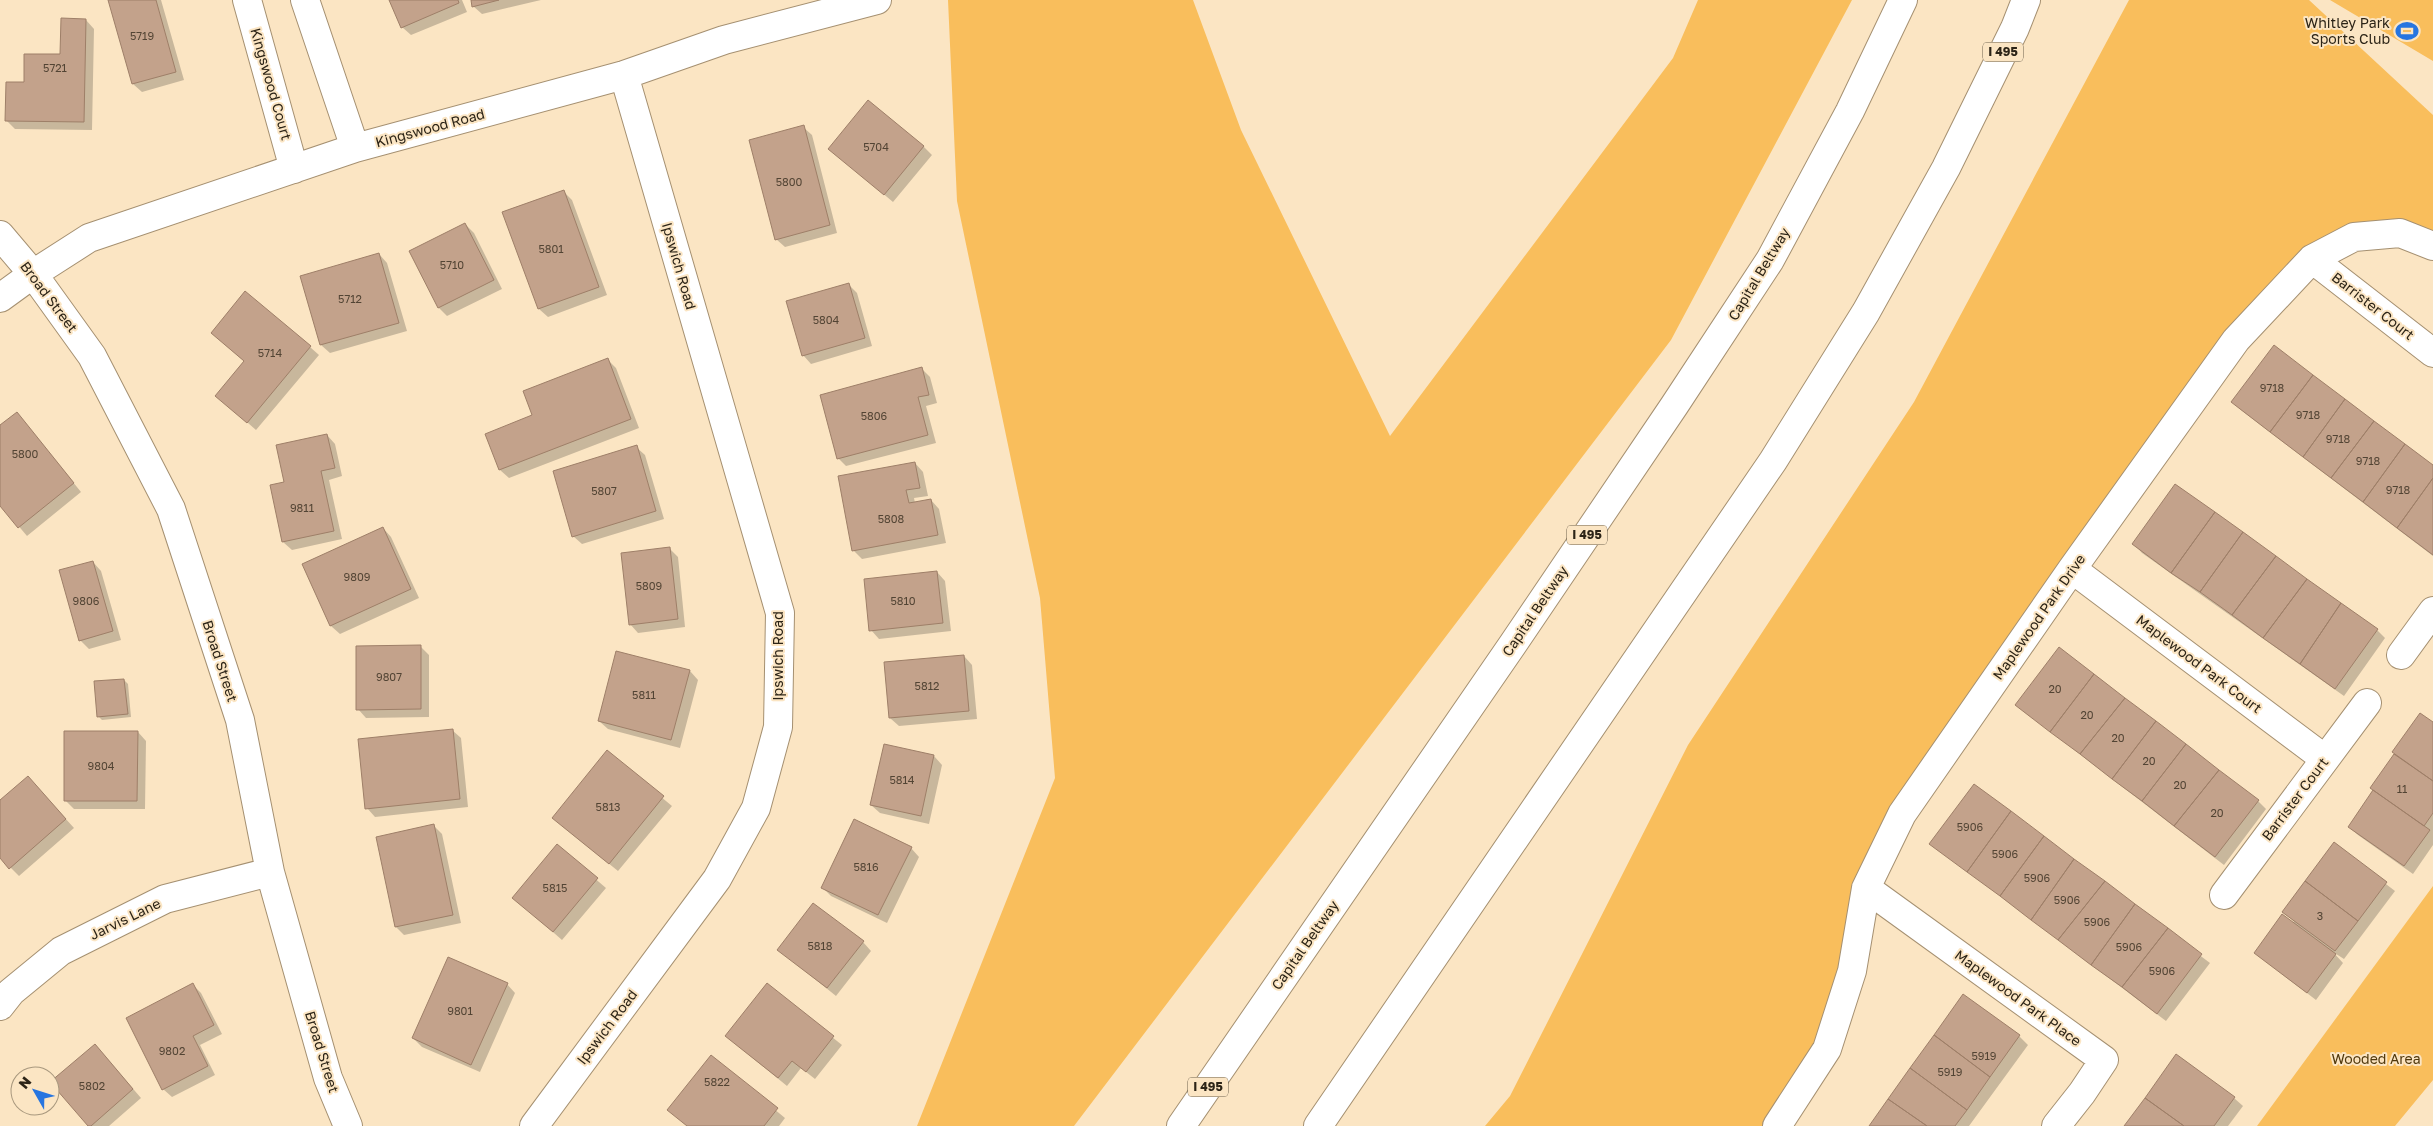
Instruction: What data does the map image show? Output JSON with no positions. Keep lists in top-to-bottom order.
{
  "streets": {
    "main road": [
      "I 495",
      "Kingswood Court",
      "Kingswood Road",
      "Ipswich Road",
      "Capital Beltway",
      "Broad Street",
      "Barrister Court",
      "Maplewood Park Drive",
      "Maplewood Park Court",
      "Jarvis Lane",
      "Maplewood Park Place"
    ]
  },
  "crossings": [
    ["Kingswood Court", "Kingswood Road"],
    ["Kingswood Road", "Ipswich Road"],
    ["Kingswood Road", "Broad Street"],
    ["Broad Street", "Jarvis Lane"],
    ["Barrister Court", "Maplewood Park Drive"],
    ["Barrister Court", "Maplewood Park Court"],
    ["Maplewood Park Drive", "Maplewood Park Court"],
    ["Maplewood Park Drive", "Maplewood Park Place"]
  ],
  "parks": ["Wooded Area"],
  "places": {
    "sports": ["Whitley Park Sports Club"]
  },
  "house_numbers": [
    "5719",
    "5721",
    "5704",
    "5800",
    "5801",
    "5710",
    "5712",
    "5804",
    "5714",
    "9718",
    "9718",
    "5806",
    "9718",
    "5800",
    "9718",
    "9718",
    "5807",
    "9811",
    "5808",
    "9809",
    "5809",
    "9806",
    "5810",
    "9807",
    "5812",
    "20",
    "5811",
    "20",
    "20",
    "20",
    "9804",
    "5814",
    "20",
    "11",
    "5813",
    "20",
    "5906",
    "5906",
    "5816",
    "5906",
    "5815",
    "5906",
    "3",
    "5906",
    "5818",
    "5906",
    "5906",
    "9801",
    "9802",
    "5919",
    "5919",
    "5822",
    "5802"
  ],
  "north": "top left"
}
